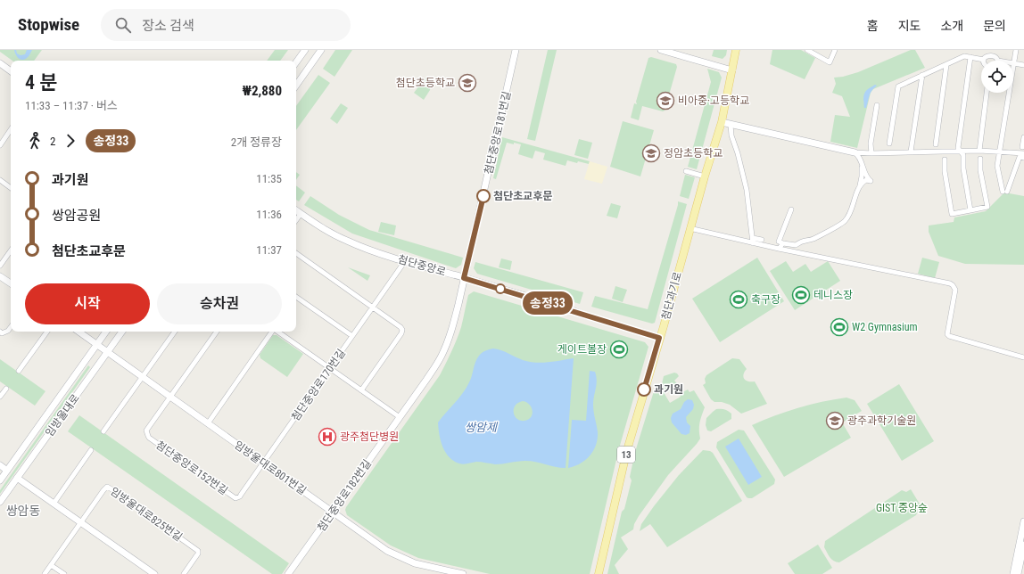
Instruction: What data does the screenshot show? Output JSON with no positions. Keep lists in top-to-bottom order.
{
  "streets": {
    "main road": ["첨단과기로", "13"],
    "street": [
      "첨단중앙로181번길",
      "첨단중앙로",
      "첨단중앙로170번길",
      "임방울대로",
      "첨단중앙로152번길",
      "임방울대로801번길",
      "첨단중앙로182번길",
      "임방울대로825번길"
    ]
  },
  "crossings": [
    ["첨단중앙로181번길", "첨단중앙로"],
    ["첨단중앙로181번길", "첨단중앙로182번길"],
    ["첨단중앙로", "첨단과기로"],
    ["첨단중앙로", "첨단중앙로170번길"],
    ["첨단중앙로", "첨단중앙로182번길"],
    ["첨단중앙로170번길", "첨단중앙로152번길"],
    ["첨단중앙로170번길", "임방울대로801번길"],
    ["임방울대로", "임방울대로801번길"],
    ["첨단중앙로152번길", "임방울대로801번길"],
    ["임방울대로801번길", "첨단중앙로182번길"]
  ],
  "districts": ["쌍암동"],
  "water": ["쌍암제"],
  "parks": ["GIST 중앙숲"],
  "places": {
    "school or university": [
      "첨단초등학교",
      "비아중·고등학교",
      "정암초등학교",
      "광주과학기술원"
    ],
    "other": ["첨단초교후문", "과기원"],
    "sports": [
      "테니스장",
      "축구장",
      "W2 Gymnasium",
      "게이트볼장"
    ],
    "hospital": ["광주첨단병원"]
  },
  "lines": ["bus line 송정33"],
  "page": {
    "header": "Stopwise",
    "search": "장소 검색",
    "nav": [
      "홈",
      "지도",
      "소개",
      "문의"
    ],
    "on_map": "송정33",
    "heading": ["4 분", "11:33 – 11:37 · 버스", "₩2,880"],
    "legs": ["2", "송정33", "2개 정류장"],
    "list": [
      {
        "name": "과기원",
        "value": "11:35"
      },
      {
        "name": "쌍암공원",
        "value": "11:36"
      },
      {
        "name": "첨단초교후문",
        "value": "11:37"
      }
    ],
    "buttons": ["시작", "승차권"]
  }
}
